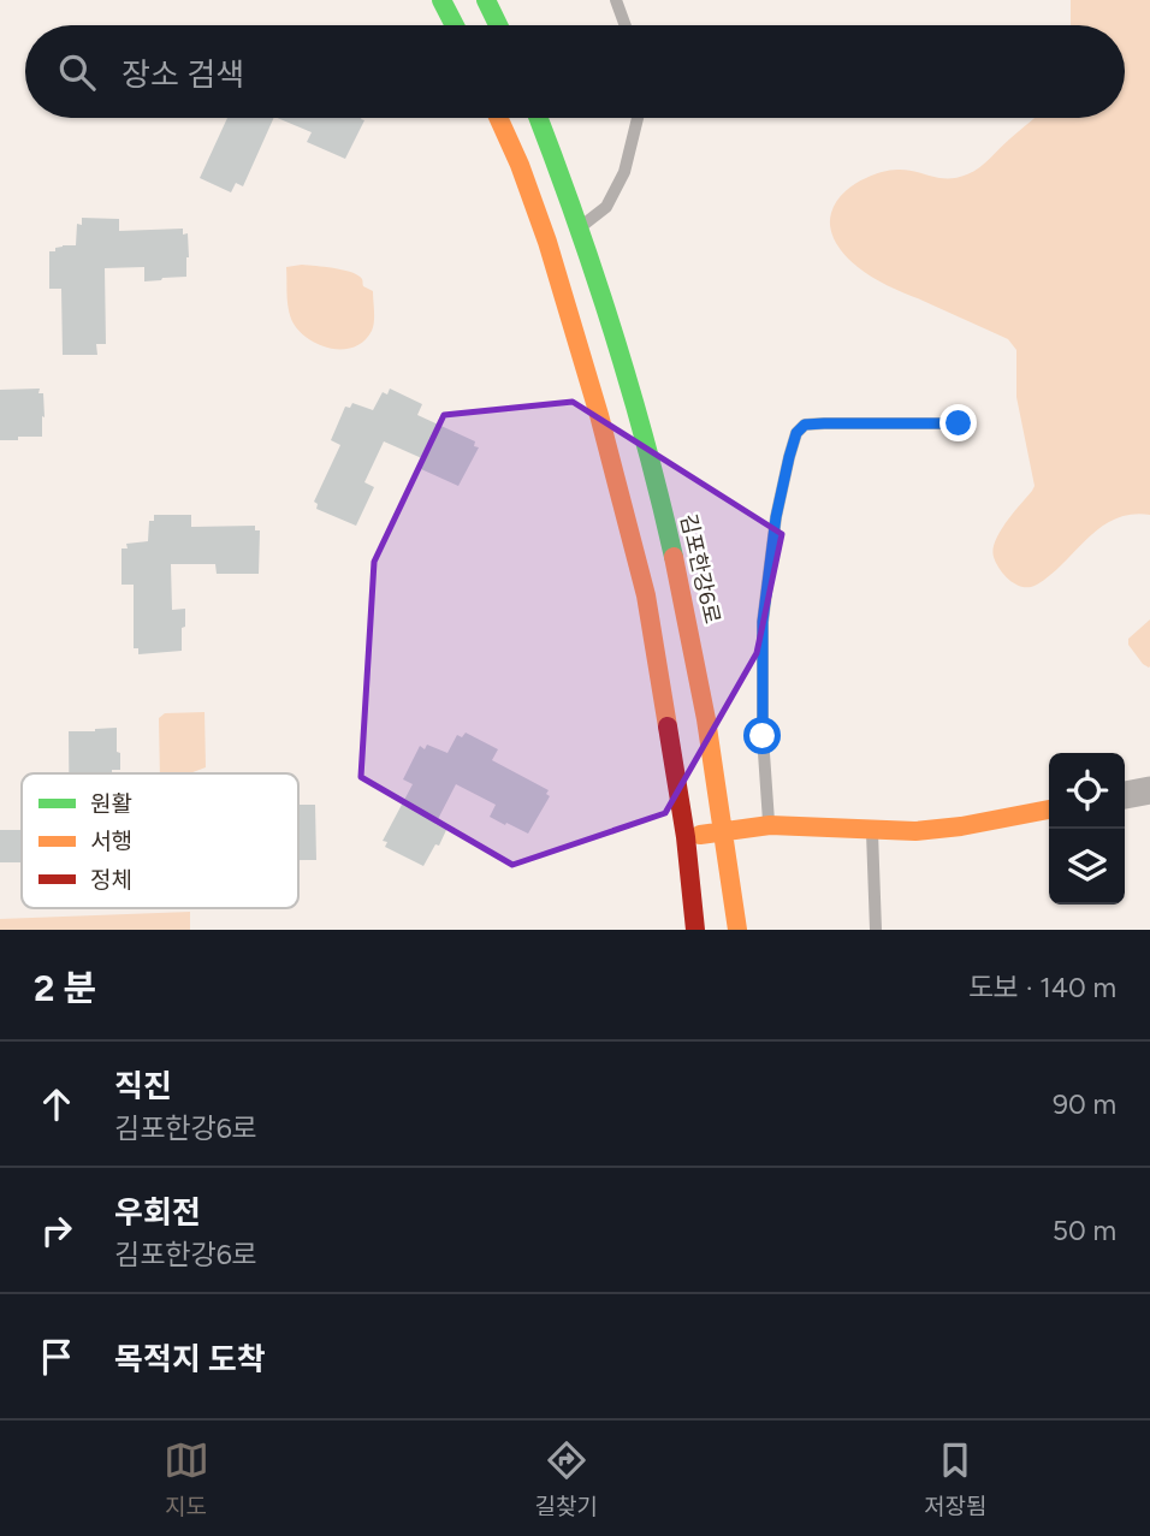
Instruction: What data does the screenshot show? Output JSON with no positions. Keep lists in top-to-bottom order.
{
  "streets": {
    "street": ["김포한강6로"]
  },
  "legend": ["원활", "서행", "정체"],
  "page": {
    "search": "장소 검색",
    "heading": ["2 분", "도보 · 140 m"],
    "list": [
      ["직진", "김포한강6로", "90 m"],
      ["우회전", "김포한강6로", "50 m"],
      "목적지 도착"
    ],
    "nav": ["지도", "길찾기", "저장됨"]
  }
}
